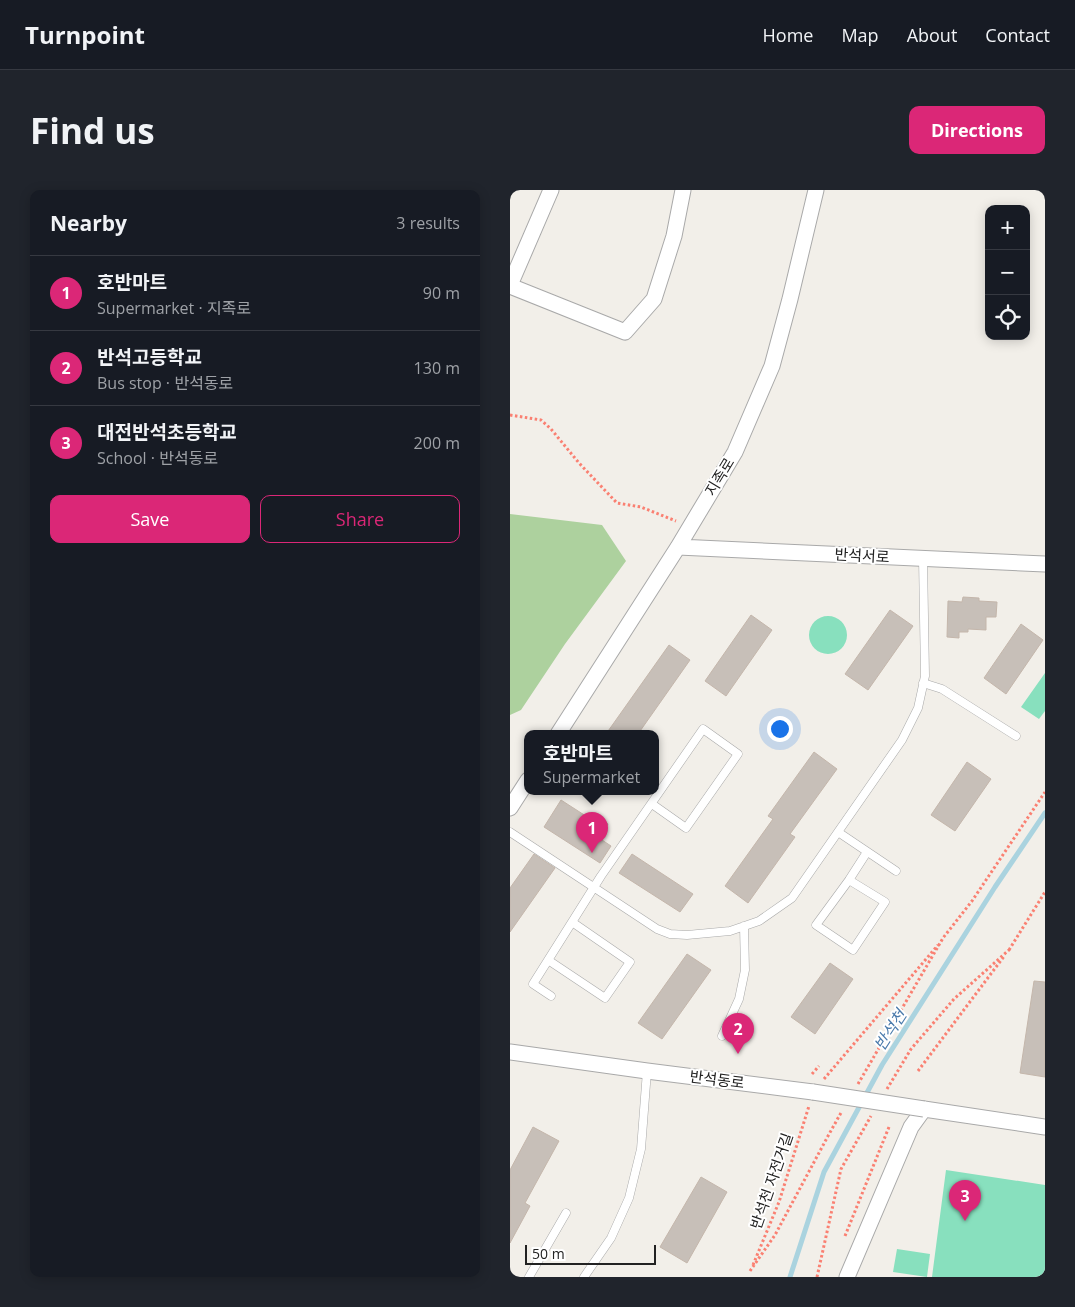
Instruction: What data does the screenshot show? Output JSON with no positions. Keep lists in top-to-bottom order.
{
  "streets": {
    "street": ["지족로", "반석서로", "반석동로"],
    "path": ["반석천 자전거길"]
  },
  "crossings": [
    ["지족로", "반석서로"],
    ["반석동로", "반석천 자전거길"]
  ],
  "water": ["반석천"],
  "scale_bar": "50 m",
  "page": {
    "header": "Turnpoint",
    "nav": [
      "Home",
      "Map",
      "About",
      "Contact"
    ],
    "buttons": [
      "Directions",
      ["Save", "Share"]
    ],
    "title": "Find us",
    "heading": ["Nearby", "3 results"],
    "map_buttons": ["+", "−"],
    "list": [
      {
        "mark": "1",
        "name": "호반마트",
        "note": "Supermarket · 지족로",
        "value": "90 m"
      },
      {
        "mark": "2",
        "name": "반석고등학교",
        "note": "Bus stop · 반석동로",
        "value": "130 m"
      },
      {
        "mark": "3",
        "name": "대전반석초등학교",
        "note": "School · 반석동로",
        "value": "200 m"
      }
    ],
    "popup": ["호반마트", "Supermarket"],
    "pins": ["1", "2", "3"],
    "scale": "50 m"
  }
}
